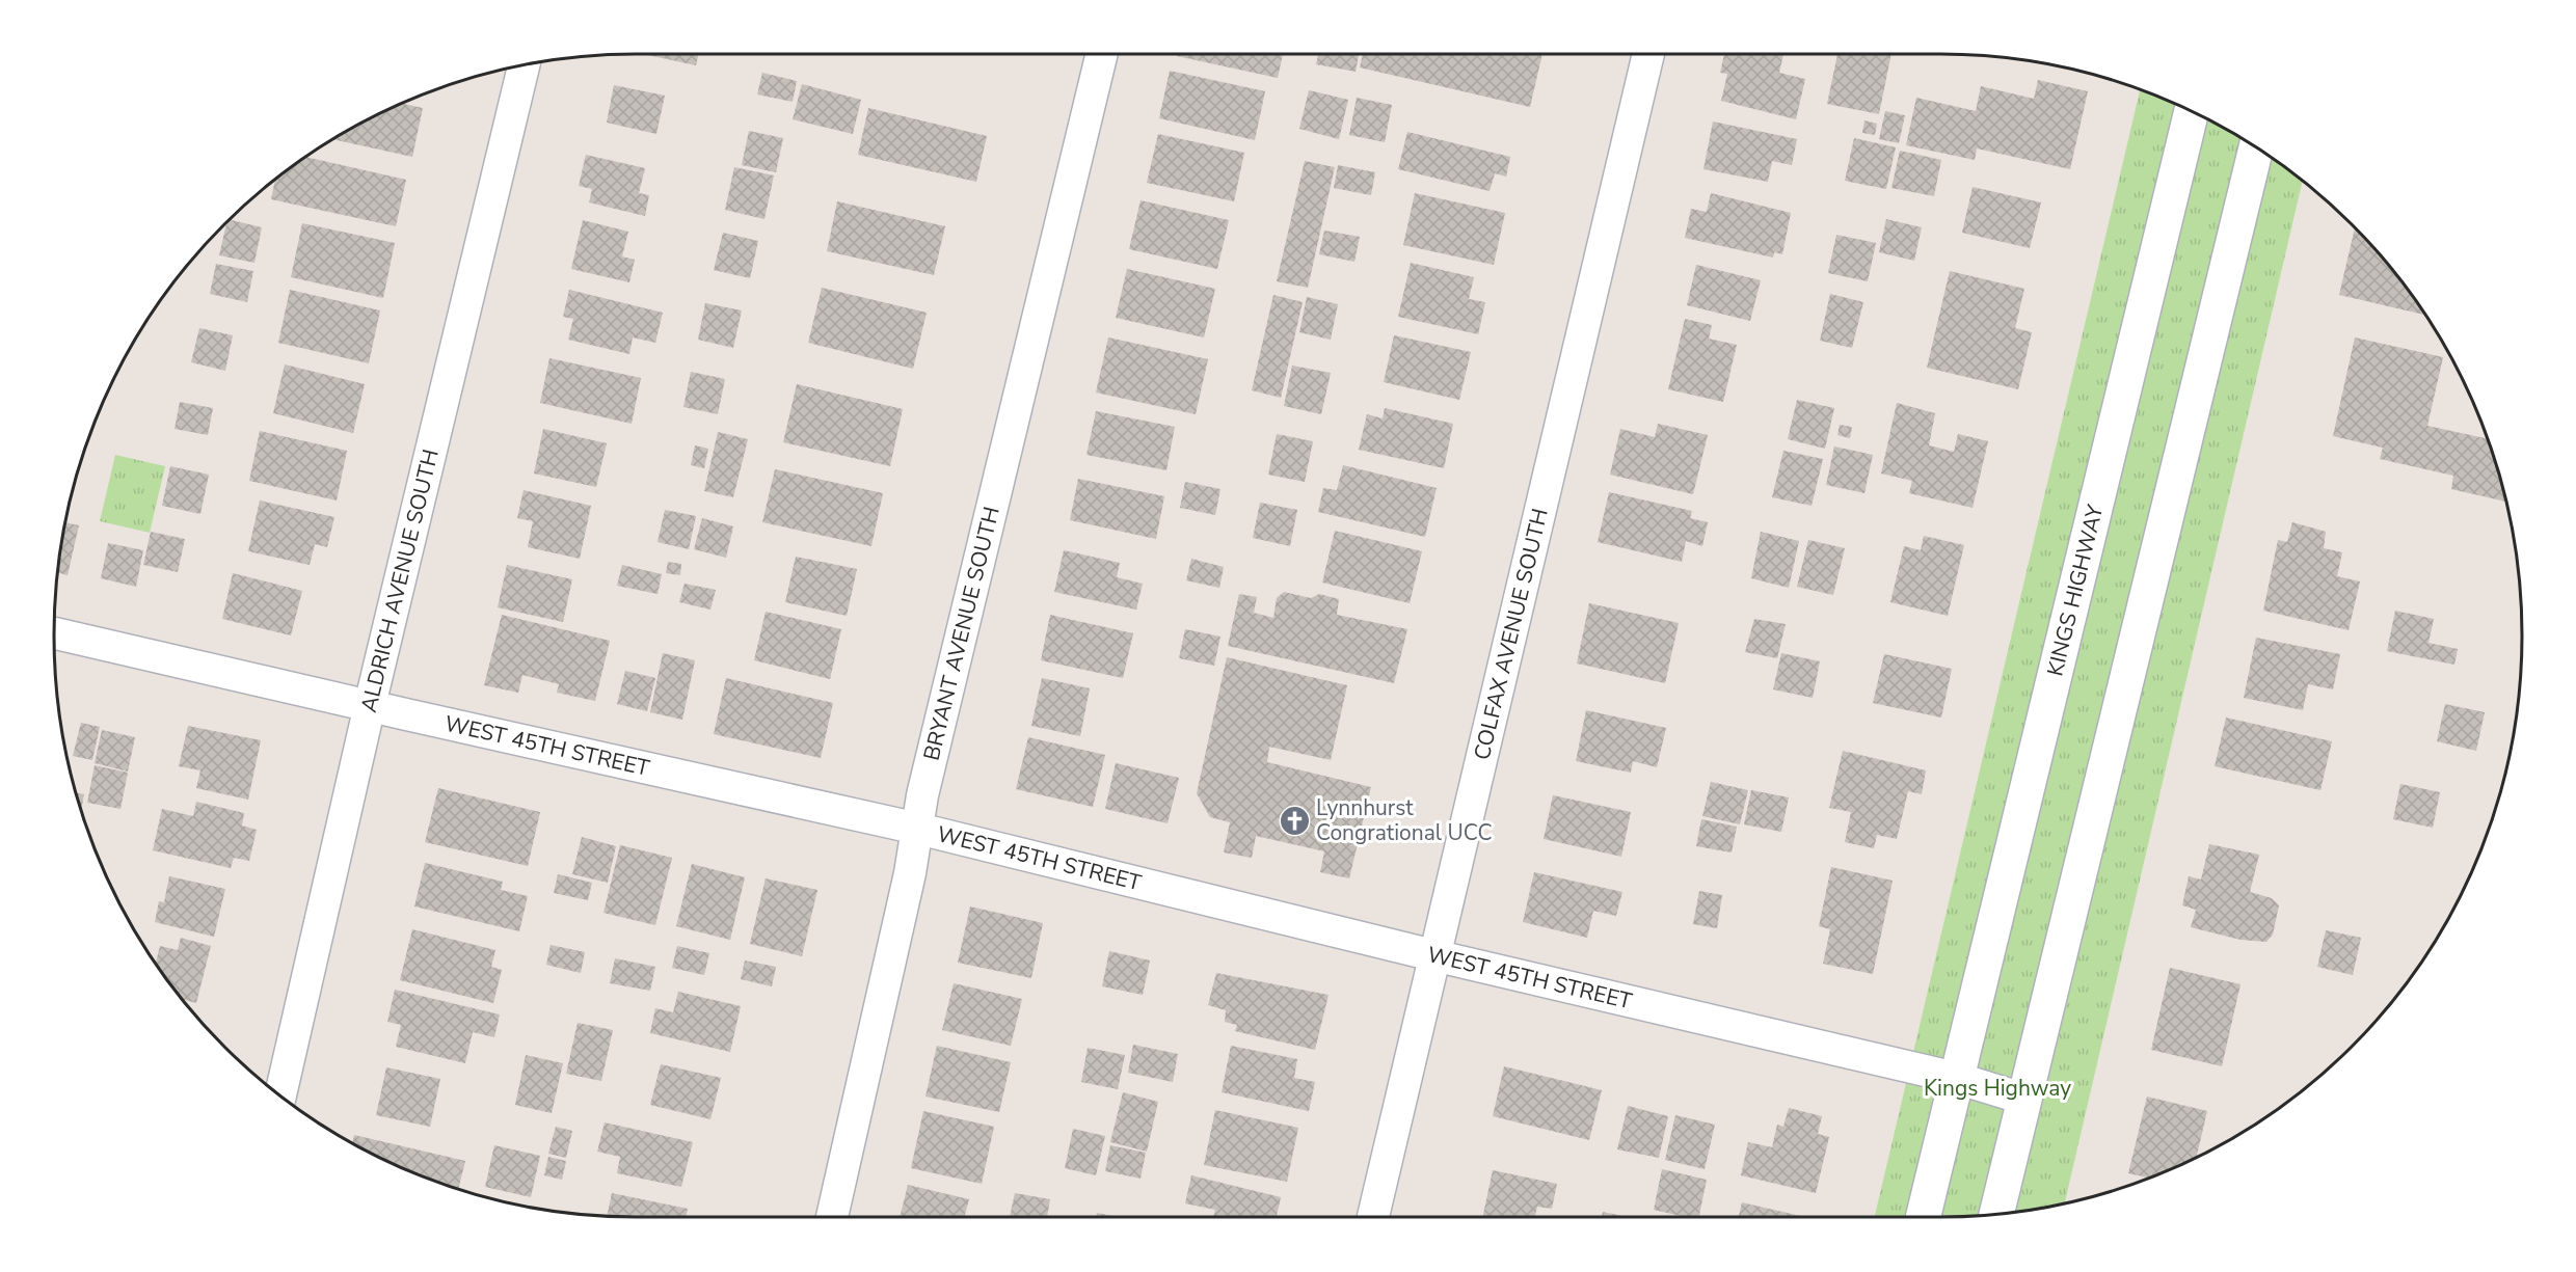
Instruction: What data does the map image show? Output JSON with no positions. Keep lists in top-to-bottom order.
{
  "streets": {
    "street": [
      "ALDRICH AVENUE SOUTH",
      "KINGS HIGHWAY",
      "BRYANT AVENUE SOUTH",
      "COLFAX AVENUE SOUTH",
      "WEST 45TH STREET"
    ]
  },
  "crossings": [
    ["ALDRICH AVENUE SOUTH", "WEST 45TH STREET"],
    ["KINGS HIGHWAY", "WEST 45TH STREET"],
    ["BRYANT AVENUE SOUTH", "WEST 45TH STREET"],
    ["COLFAX AVENUE SOUTH", "WEST 45TH STREET"]
  ],
  "parks": ["Kings Highway"],
  "places": {
    "church": ["Lynnhurst Congrational UCC"]
  }
}
